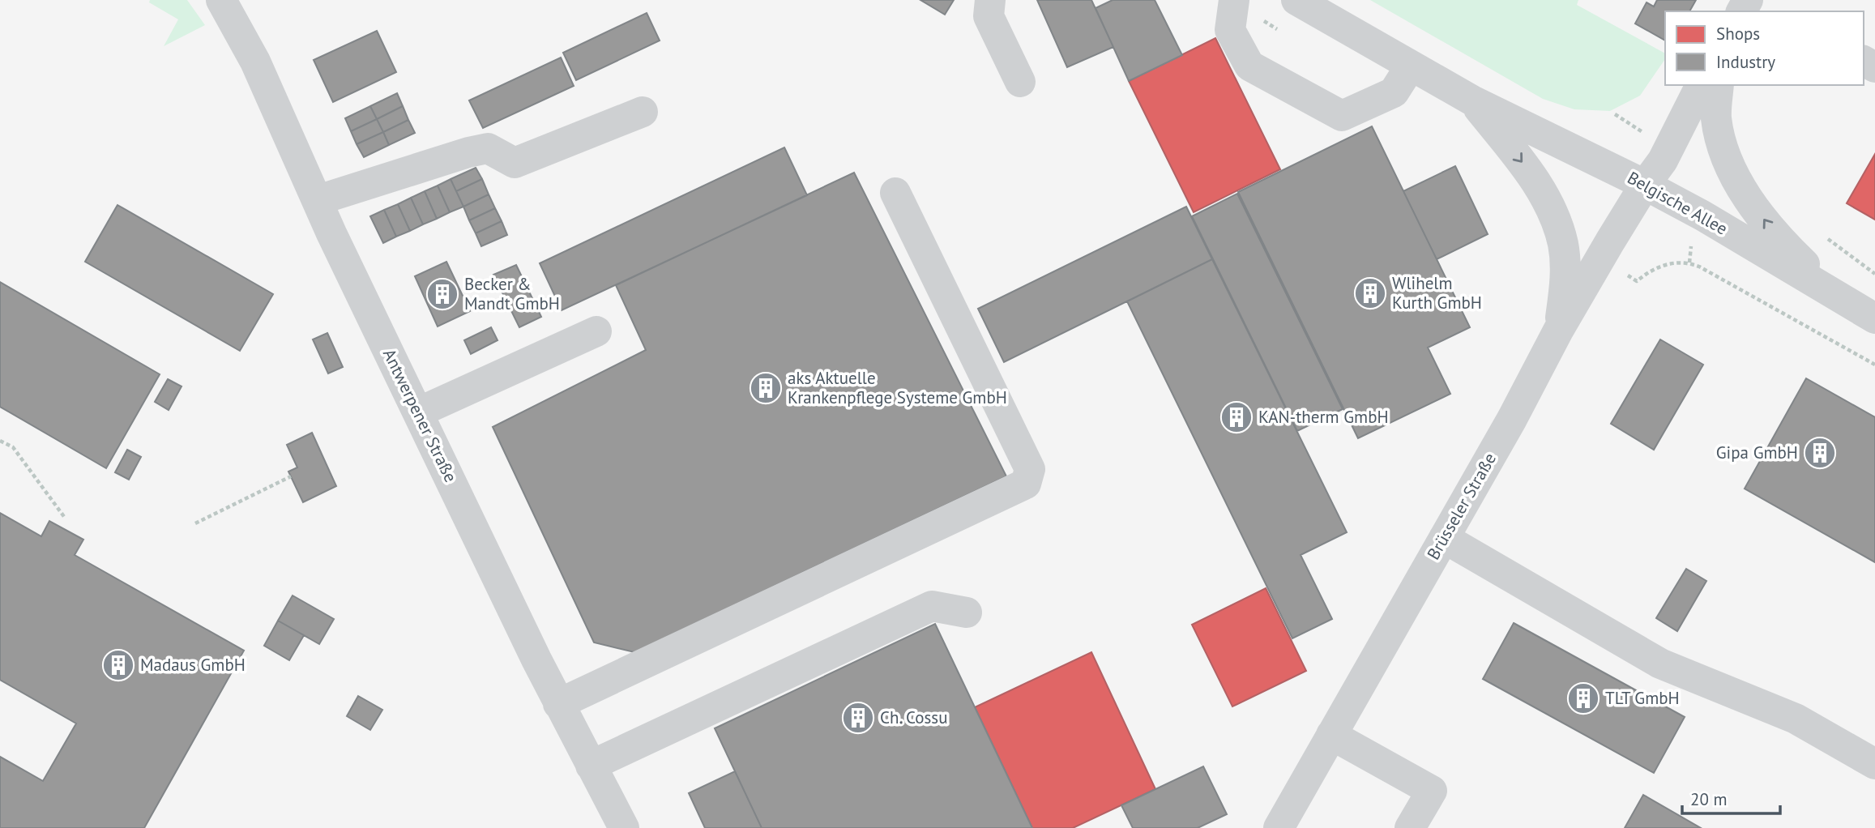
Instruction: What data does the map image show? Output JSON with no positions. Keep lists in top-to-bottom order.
{
  "streets": {
    "street": ["Belgische Allee", "Antwerpener Straße", "Brüsseler Straße"]
  },
  "crossings": [
    ["Belgische Allee", "Brüsseler Straße"]
  ],
  "places": {
    "building": [
      "Wlihelm Kurth GmbH",
      "Becker & Mandt GmbH",
      "aks Aktuelle Krankenpflege Systeme GmbH",
      "KAN-therm GmbH",
      "Gipa GmbH",
      "Madaus GmbH",
      "TLT GmbH",
      "Ch. Cossu"
    ]
  },
  "legend": ["Shops", "Industry"],
  "scale_bar": "20 m"
}
